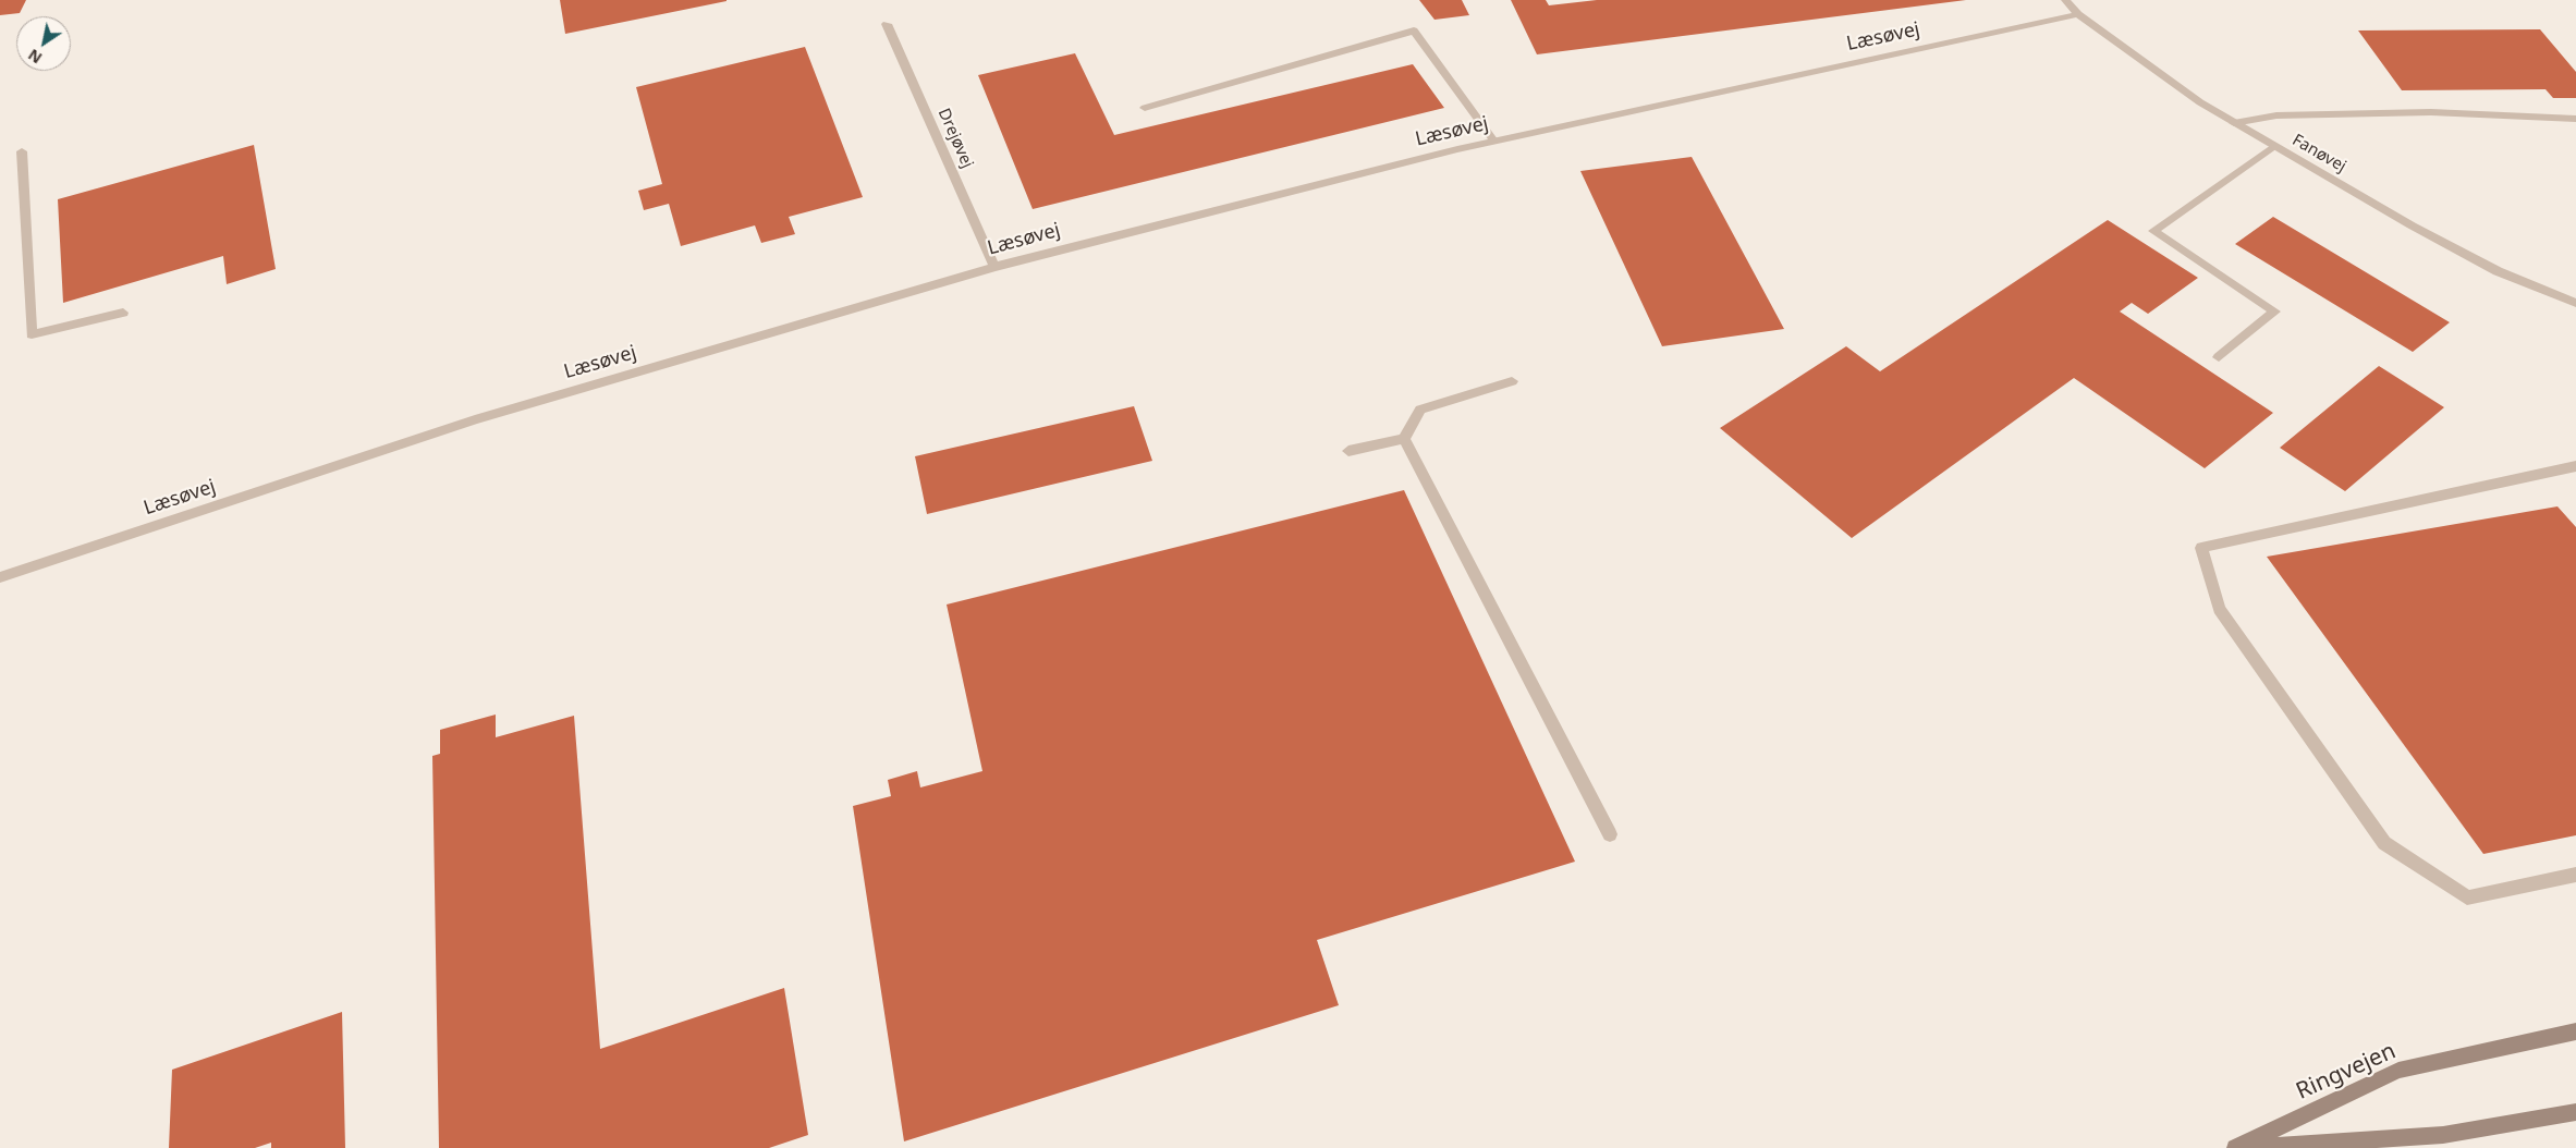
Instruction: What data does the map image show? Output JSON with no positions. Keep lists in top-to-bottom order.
{
  "streets": {
    "main road": ["Ringvejen"],
    "street": ["Læsøvej", "Drejøvej", "Fanøvej"]
  },
  "crossings": [
    ["Læsøvej", "Drejøvej"],
    ["Læsøvej", "Fanøvej"]
  ],
  "north": "bottom left"
}
